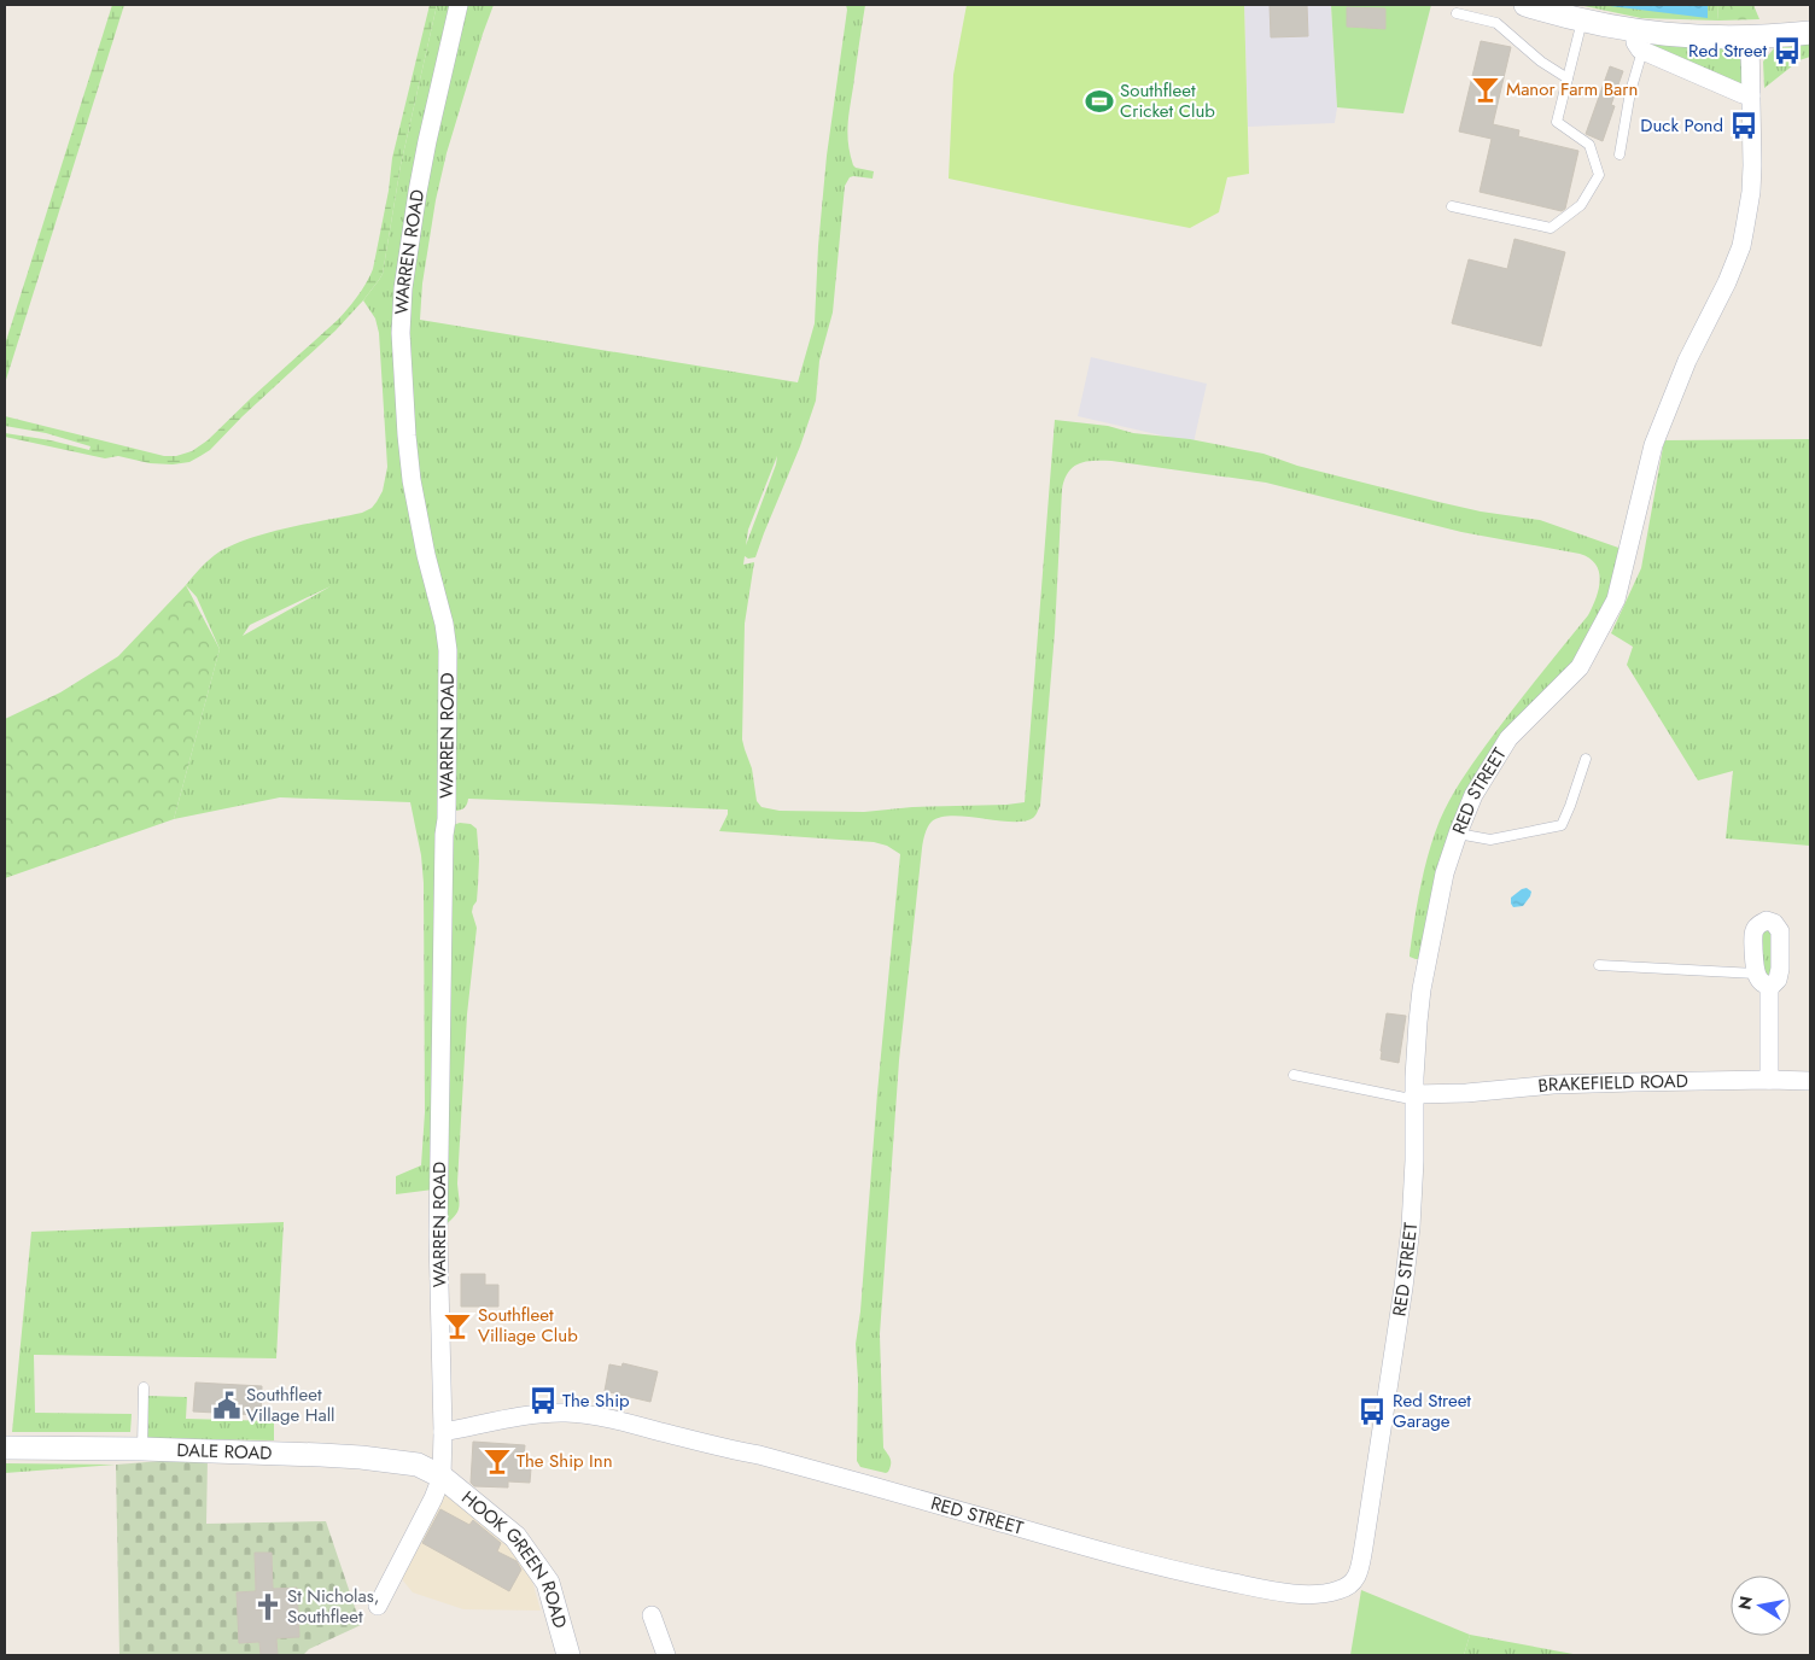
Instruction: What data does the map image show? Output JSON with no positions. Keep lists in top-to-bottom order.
{
  "streets": {
    "street": [
      "WARREN ROAD",
      "RED STREET",
      "BRAKEFIELD ROAD",
      "DALE ROAD",
      "HOOK GREEN ROAD"
    ]
  },
  "crossings": [
    ["WARREN ROAD", "RED STREET"],
    ["WARREN ROAD", "DALE ROAD"],
    ["WARREN ROAD", "HOOK GREEN ROAD"],
    ["RED STREET", "BRAKEFIELD ROAD"],
    ["DALE ROAD", "HOOK GREEN ROAD"]
  ],
  "places": {
    "bus stop": [
      "Red Street",
      "Duck Pond",
      "The Ship",
      "Red Street Garage"
    ],
    "bar": ["Manor Farm Barn", "Southfleet Villiage Club", "The Ship Inn"],
    "sports": ["Southfleet Cricket Club"],
    "public building": ["Southfleet Village Hall"],
    "church": ["St Nicholas, Southfleet"]
  },
  "north": "left"
}
